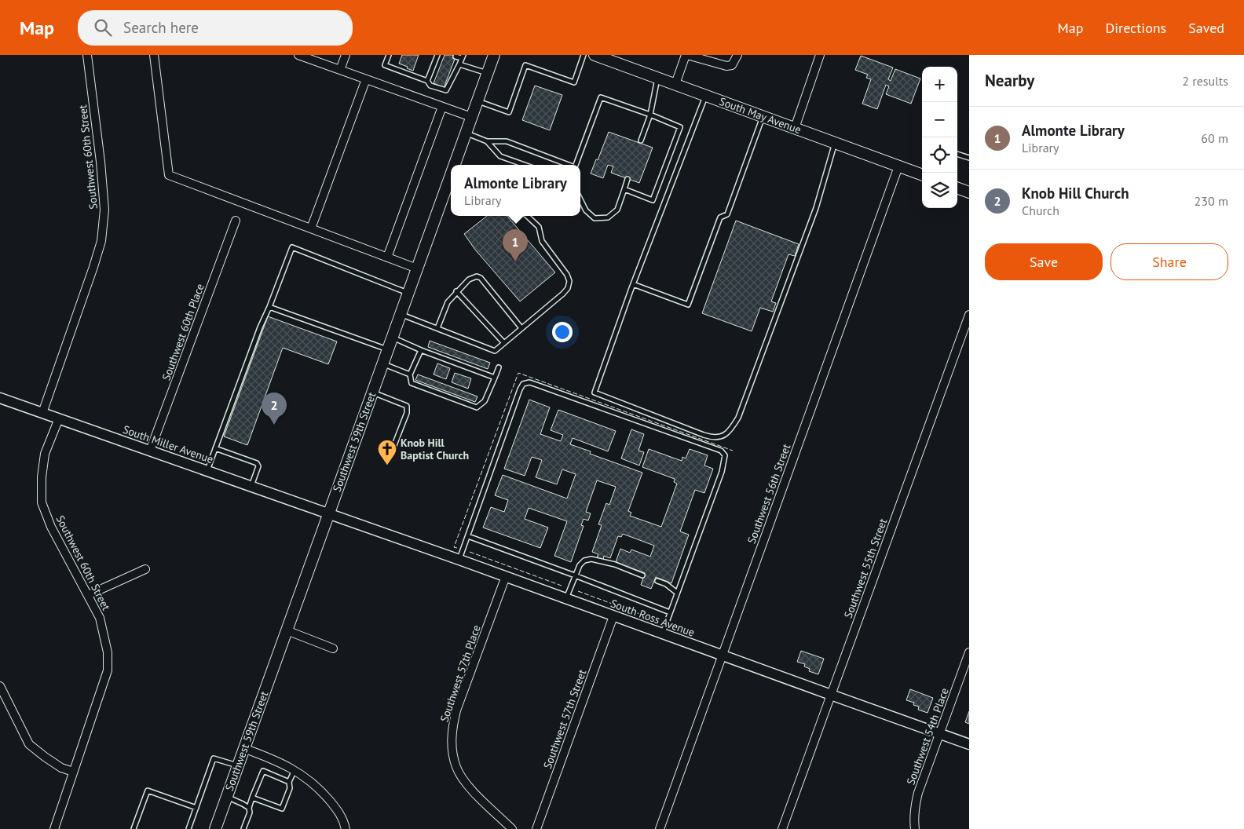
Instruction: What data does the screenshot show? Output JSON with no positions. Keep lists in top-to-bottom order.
{
  "streets": {
    "main road": ["South May Avenue", "Southwest 59th Street"],
    "street": [
      "Southwest 60th Street",
      "Southwest 60th Place",
      "South Miller Avenue",
      "Southwest 56th Street",
      "Southwest 55th Street",
      "South Ross Avenue",
      "Southwest 57th Place",
      "Southwest 57th Street",
      "Southwest 54th Place"
    ]
  },
  "crossings": [
    ["South May Avenue", "Southwest 56th Street"],
    ["Southwest 60th Street", "South Miller Avenue"],
    ["Southwest 60th Place", "South Miller Avenue"],
    ["Southwest 59th Street", "South Miller Avenue"],
    ["Southwest 59th Street", "South Ross Avenue"],
    ["South Miller Avenue", "South Ross Avenue"],
    ["Southwest 56th Street", "South Ross Avenue"],
    ["Southwest 55th Street", "South Ross Avenue"],
    ["South Ross Avenue", "Southwest 57th Place"],
    ["South Ross Avenue", "Southwest 57th Street"],
    ["South Ross Avenue", "Southwest 54th Place"]
  ],
  "places": {
    "church": ["Knob Hill Baptist Church"]
  },
  "page": {
    "header": "Map",
    "search": "Search here",
    "nav": ["Map", "Directions", "Saved"],
    "heading": ["Nearby", "2 results"],
    "map_buttons": ["+", "−"],
    "list": [
      {
        "mark": "1",
        "name": "Almonte Library",
        "note": "Library",
        "value": "60 m"
      },
      {
        "mark": "2",
        "name": "Knob Hill Church",
        "note": "Church",
        "value": "230 m"
      }
    ],
    "popup": ["Almonte Library", "Library"],
    "pins": ["1", "2"],
    "buttons": ["Save", "Share"]
  }
}
